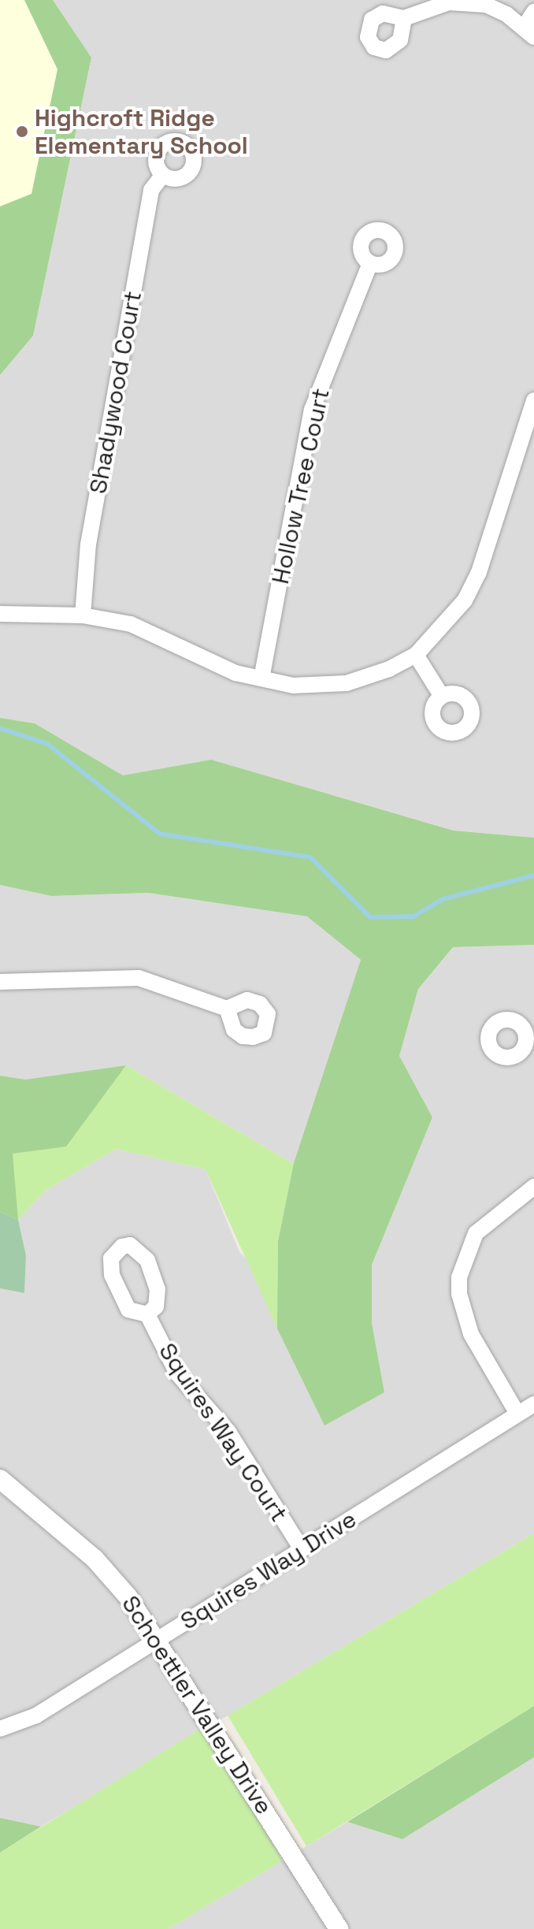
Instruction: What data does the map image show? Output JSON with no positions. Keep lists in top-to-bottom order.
{
  "streets": {
    "street": [
      "Shadywood Court",
      "Hollow Tree Court",
      "Squires Way Court",
      "Squires Way Drive",
      "Schoettler Valley Drive"
    ]
  },
  "crossings": [
    ["Squires Way Court", "Squires Way Drive"],
    ["Squires Way Drive", "Schoettler Valley Drive"]
  ],
  "places": ["Highcroft Ridge Elementary School"]
}
